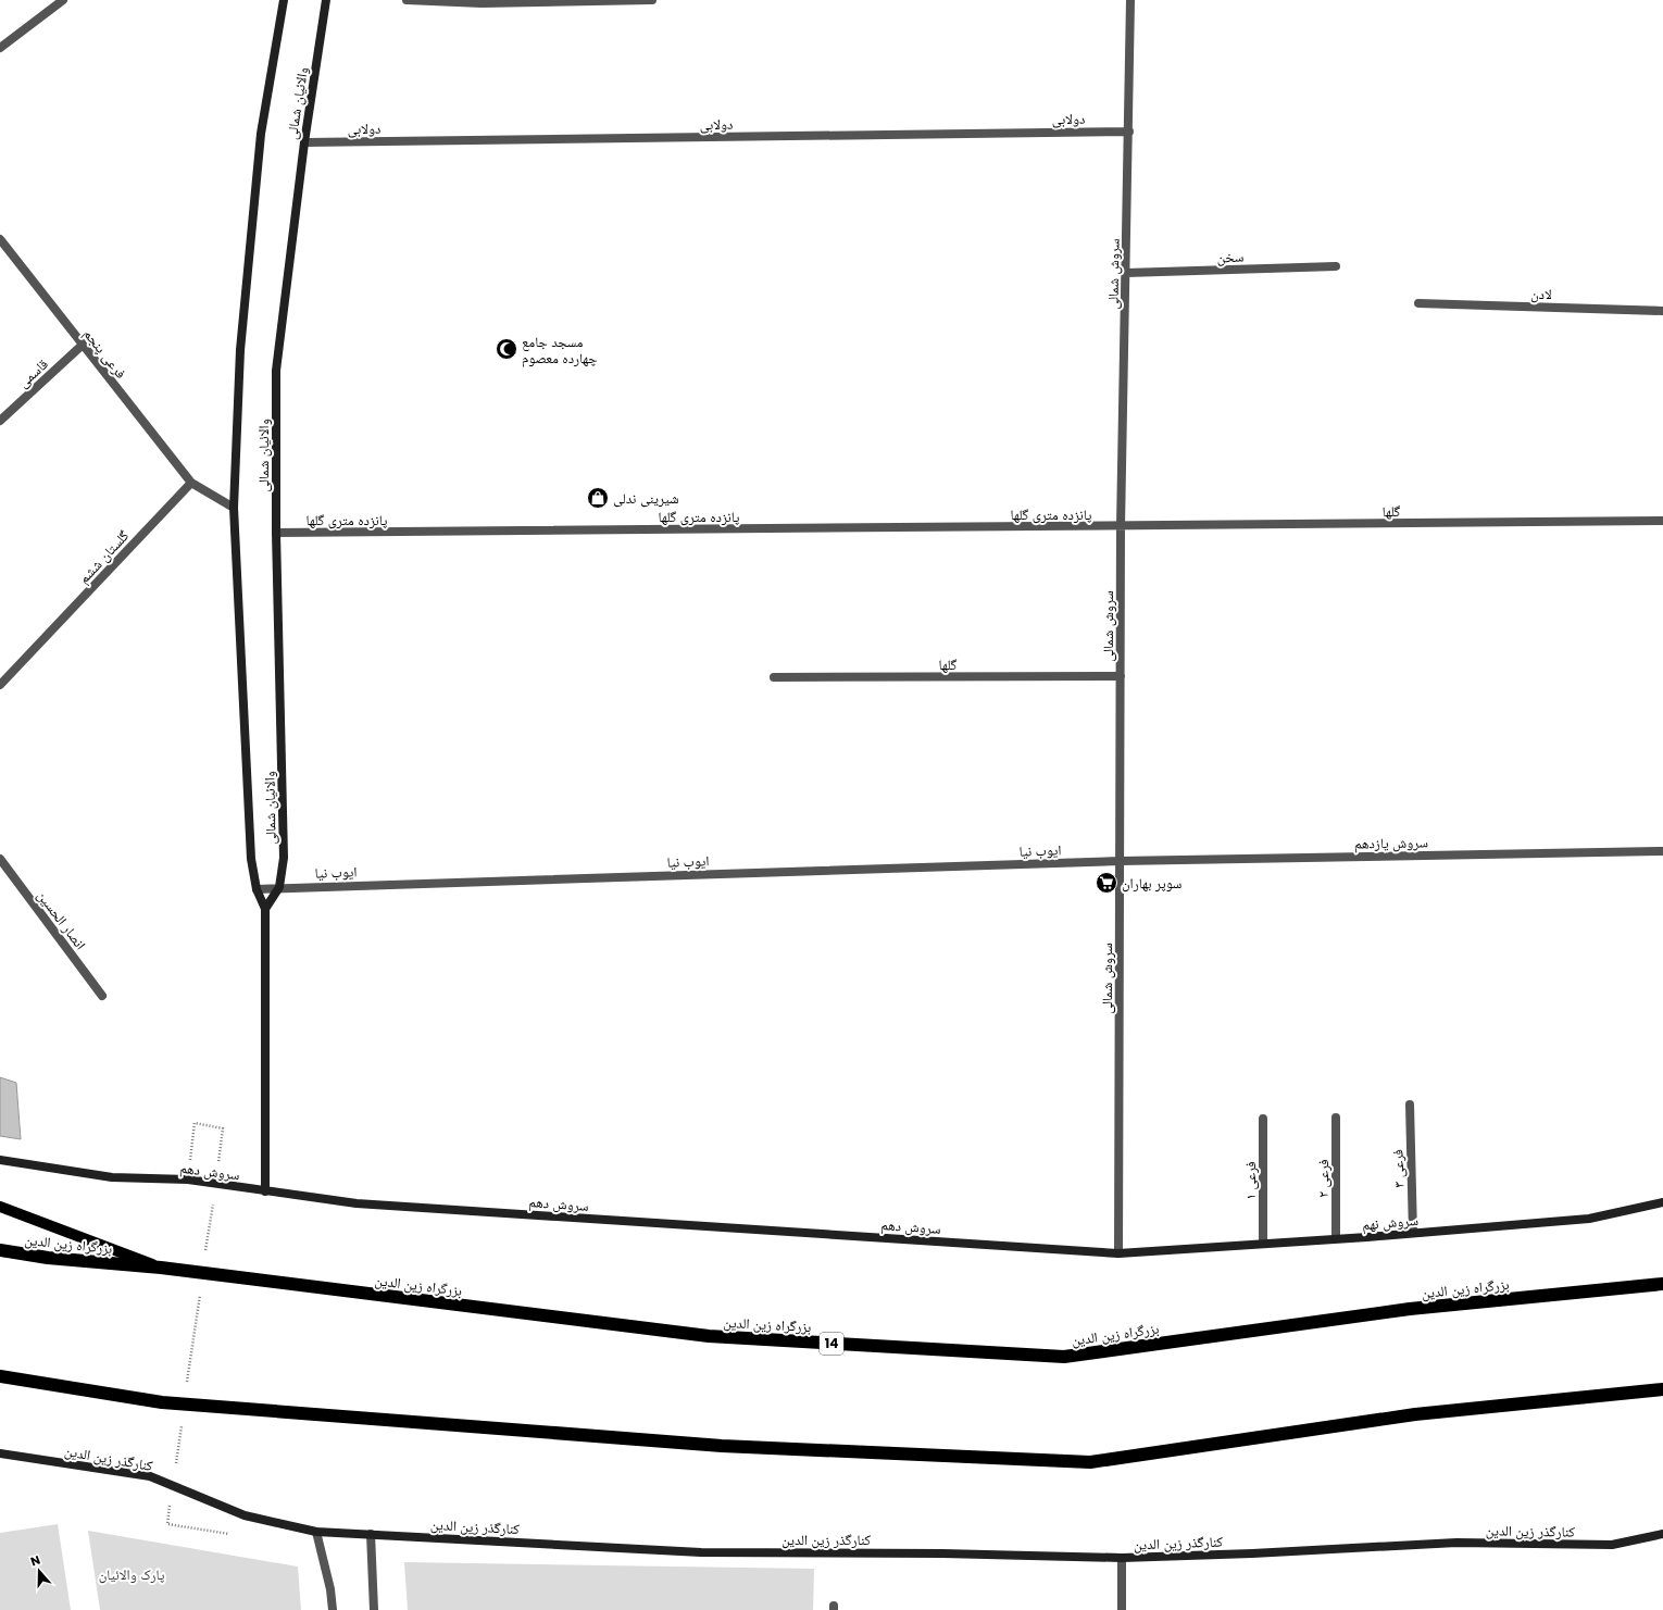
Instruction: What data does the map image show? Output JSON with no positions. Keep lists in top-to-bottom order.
{
  "streets": {
    "highway": ["بزرگراه زین الدین", "14"],
    "main road": [
      "والائیان شمالی",
      "سروش دهم",
      "سروش نهم",
      "کنارگذر زین الدین"
    ],
    "street": [
      "دولابی",
      "سخن",
      "سروش شمالی",
      "لادن",
      "فرعی پنجم",
      "قاسمی",
      "گلها",
      "پانزده متری گلها",
      "گلستان ششم",
      "سروش یازدهم",
      "ایوب نیا",
      "انصار الحسین",
      "فرعی ۳",
      "فرعی ۲",
      "فرعی ۱"
    ]
  },
  "crossings": [
    ["والائیان شمالی", "دولابی"],
    ["والائیان شمالی", "پانزده متری گلها"],
    ["والائیان شمالی", "ایوب نیا"],
    ["والائیان شمالی", "سروش دهم"],
    ["دولابی", "سروش شمالی"],
    ["سخن", "سروش شمالی"],
    ["سروش شمالی", "گلها"],
    ["سروش شمالی", "پانزده متری گلها"],
    ["سروش شمالی", "سروش یازدهم"],
    ["سروش شمالی", "ایوب نیا"],
    ["سروش شمالی", "سروش دهم"],
    ["سروش شمالی", "سروش نهم"],
    ["فرعی پنجم", "قاسمی"],
    ["فرعی پنجم", "گلستان ششم"],
    ["گلها", "پانزده متری گلها"],
    ["سروش یازدهم", "ایوب نیا"],
    ["فرعی ۳", "سروش نهم"],
    ["سروش دهم", "سروش نهم"],
    ["فرعی ۲", "سروش نهم"],
    ["فرعی ۱", "سروش نهم"]
  ],
  "parks": ["پارک والائیان"],
  "places": {
    "mosque": ["مسجد جامع چهارده معصوم"],
    "shop": ["شیرینی ندلی"],
    "supermarket": ["سوپر بهاران"]
  },
  "north": "top"
}
